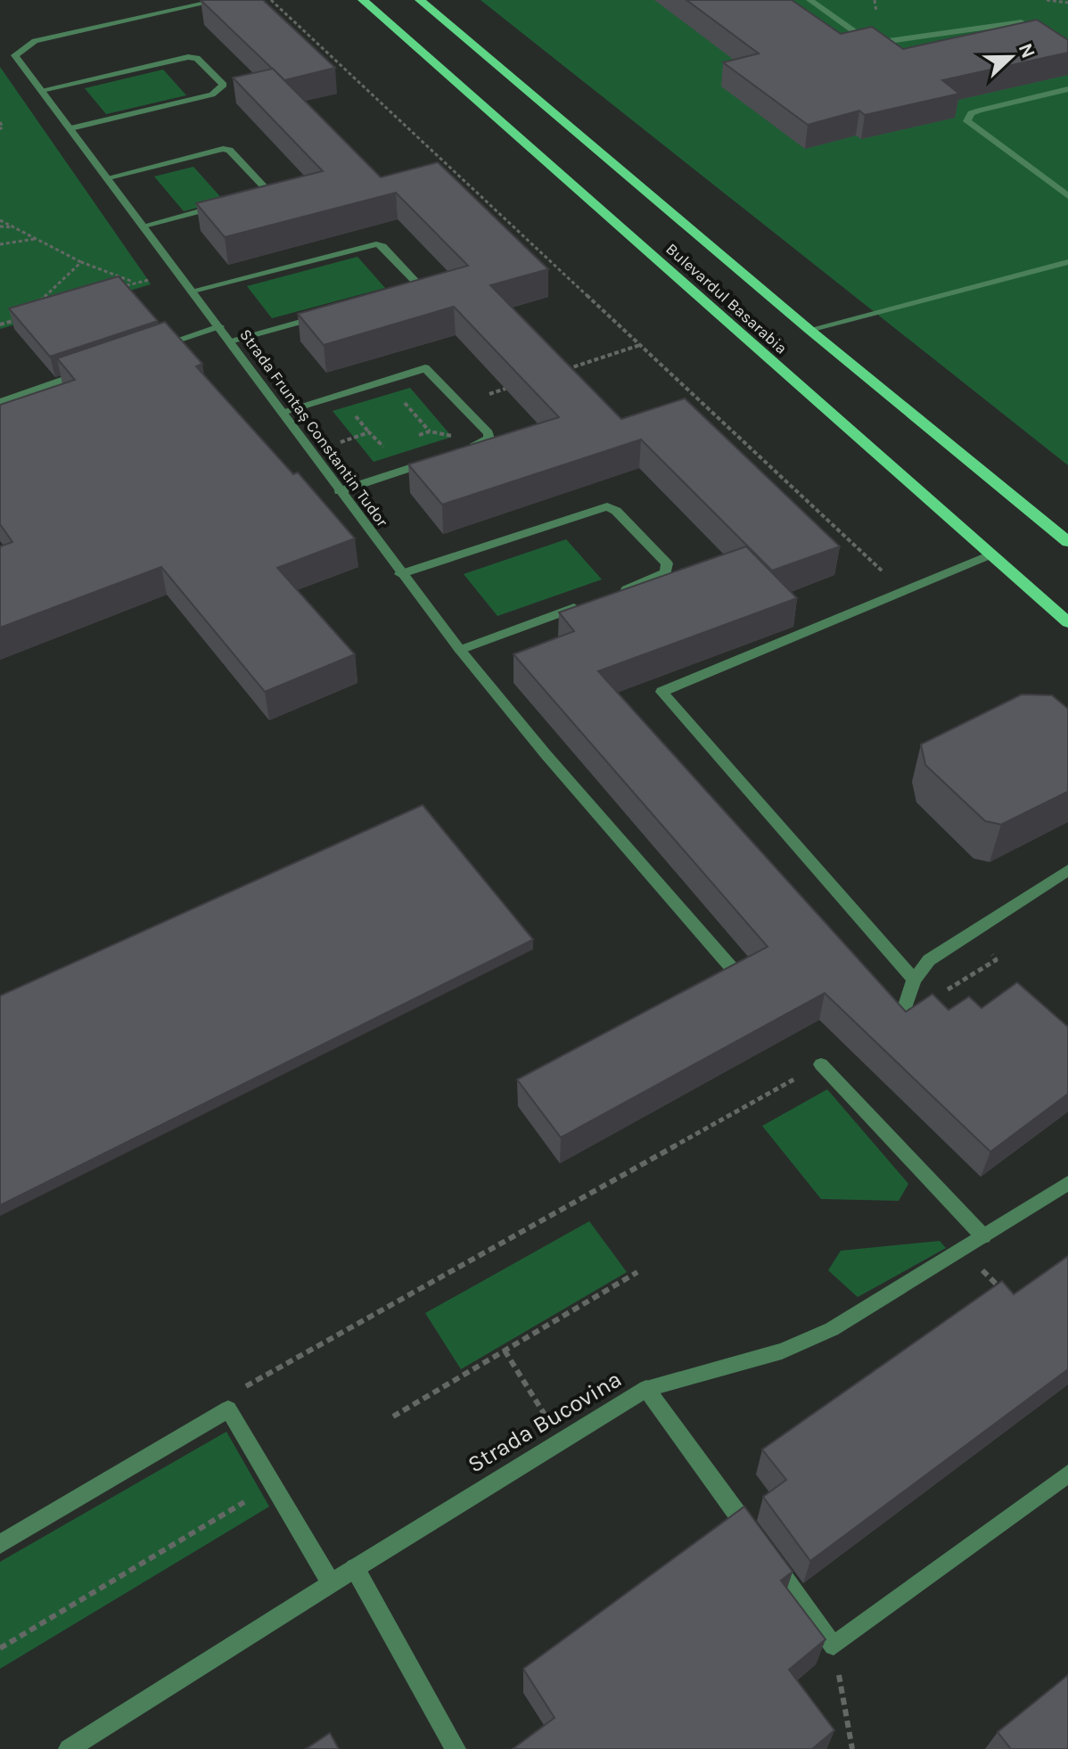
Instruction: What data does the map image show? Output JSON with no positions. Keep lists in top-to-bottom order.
{
  "streets": {
    "main road": ["Bulevardul Basarabia"],
    "street": ["Strada Fruntaș Constantin Tudor", "Strada Bucovina"]
  },
  "north": "right"
}
